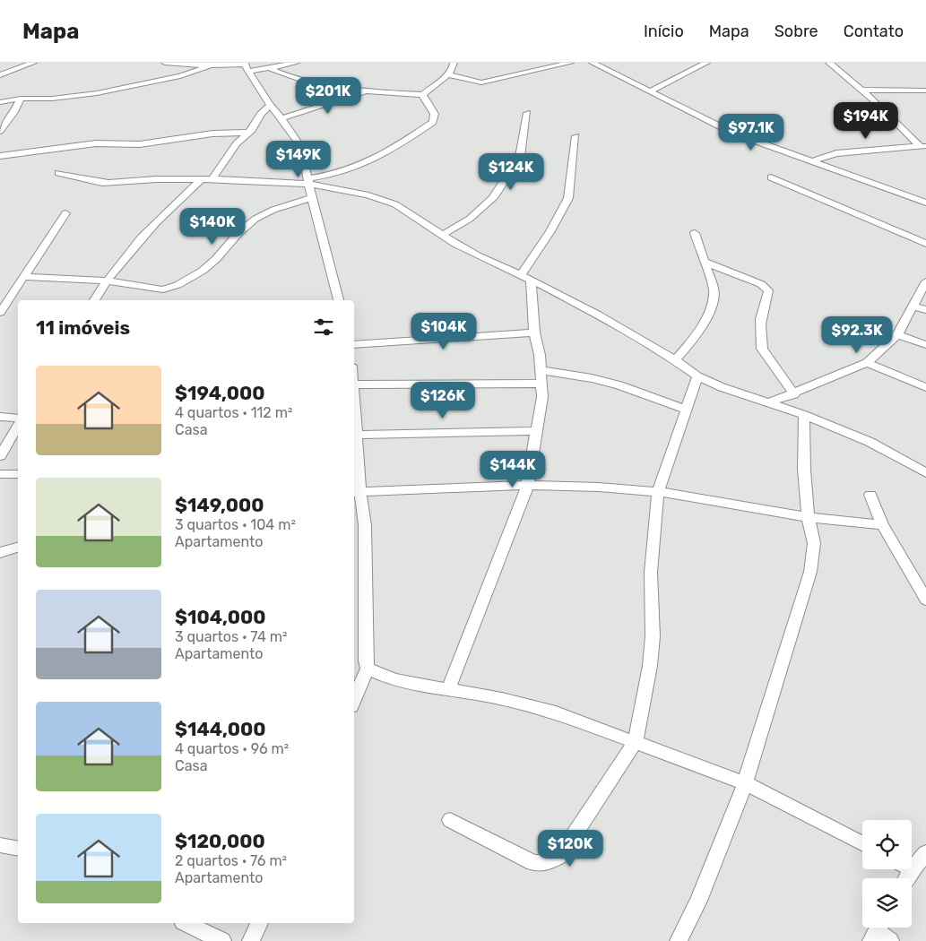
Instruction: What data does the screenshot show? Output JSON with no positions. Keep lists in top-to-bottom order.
{
  "page": {
    "header": "Mapa",
    "nav": [
      "Início",
      "Mapa",
      "Sobre",
      "Contato"
    ],
    "price": [
      "$201K",
      "$194K",
      "$97.1K",
      "$149K",
      "$124K",
      "$140K",
      "$104K",
      "$92.3K",
      "$126K",
      "$144K",
      "$120K"
    ],
    "heading": "11 imóveis",
    "list": [
      {
        "name": "$194,000",
        "note": "4 quartos · 112 m² · Casa"
      },
      {
        "name": "$149,000",
        "note": "3 quartos · 104 m² · Apartamento"
      },
      {
        "name": "$104,000",
        "note": "3 quartos · 74 m² · Apartamento"
      },
      {
        "name": "$144,000",
        "note": "4 quartos · 96 m² · Casa"
      },
      {
        "name": "$120,000",
        "note": "2 quartos · 76 m² · Apartamento"
      }
    ]
  }
}
